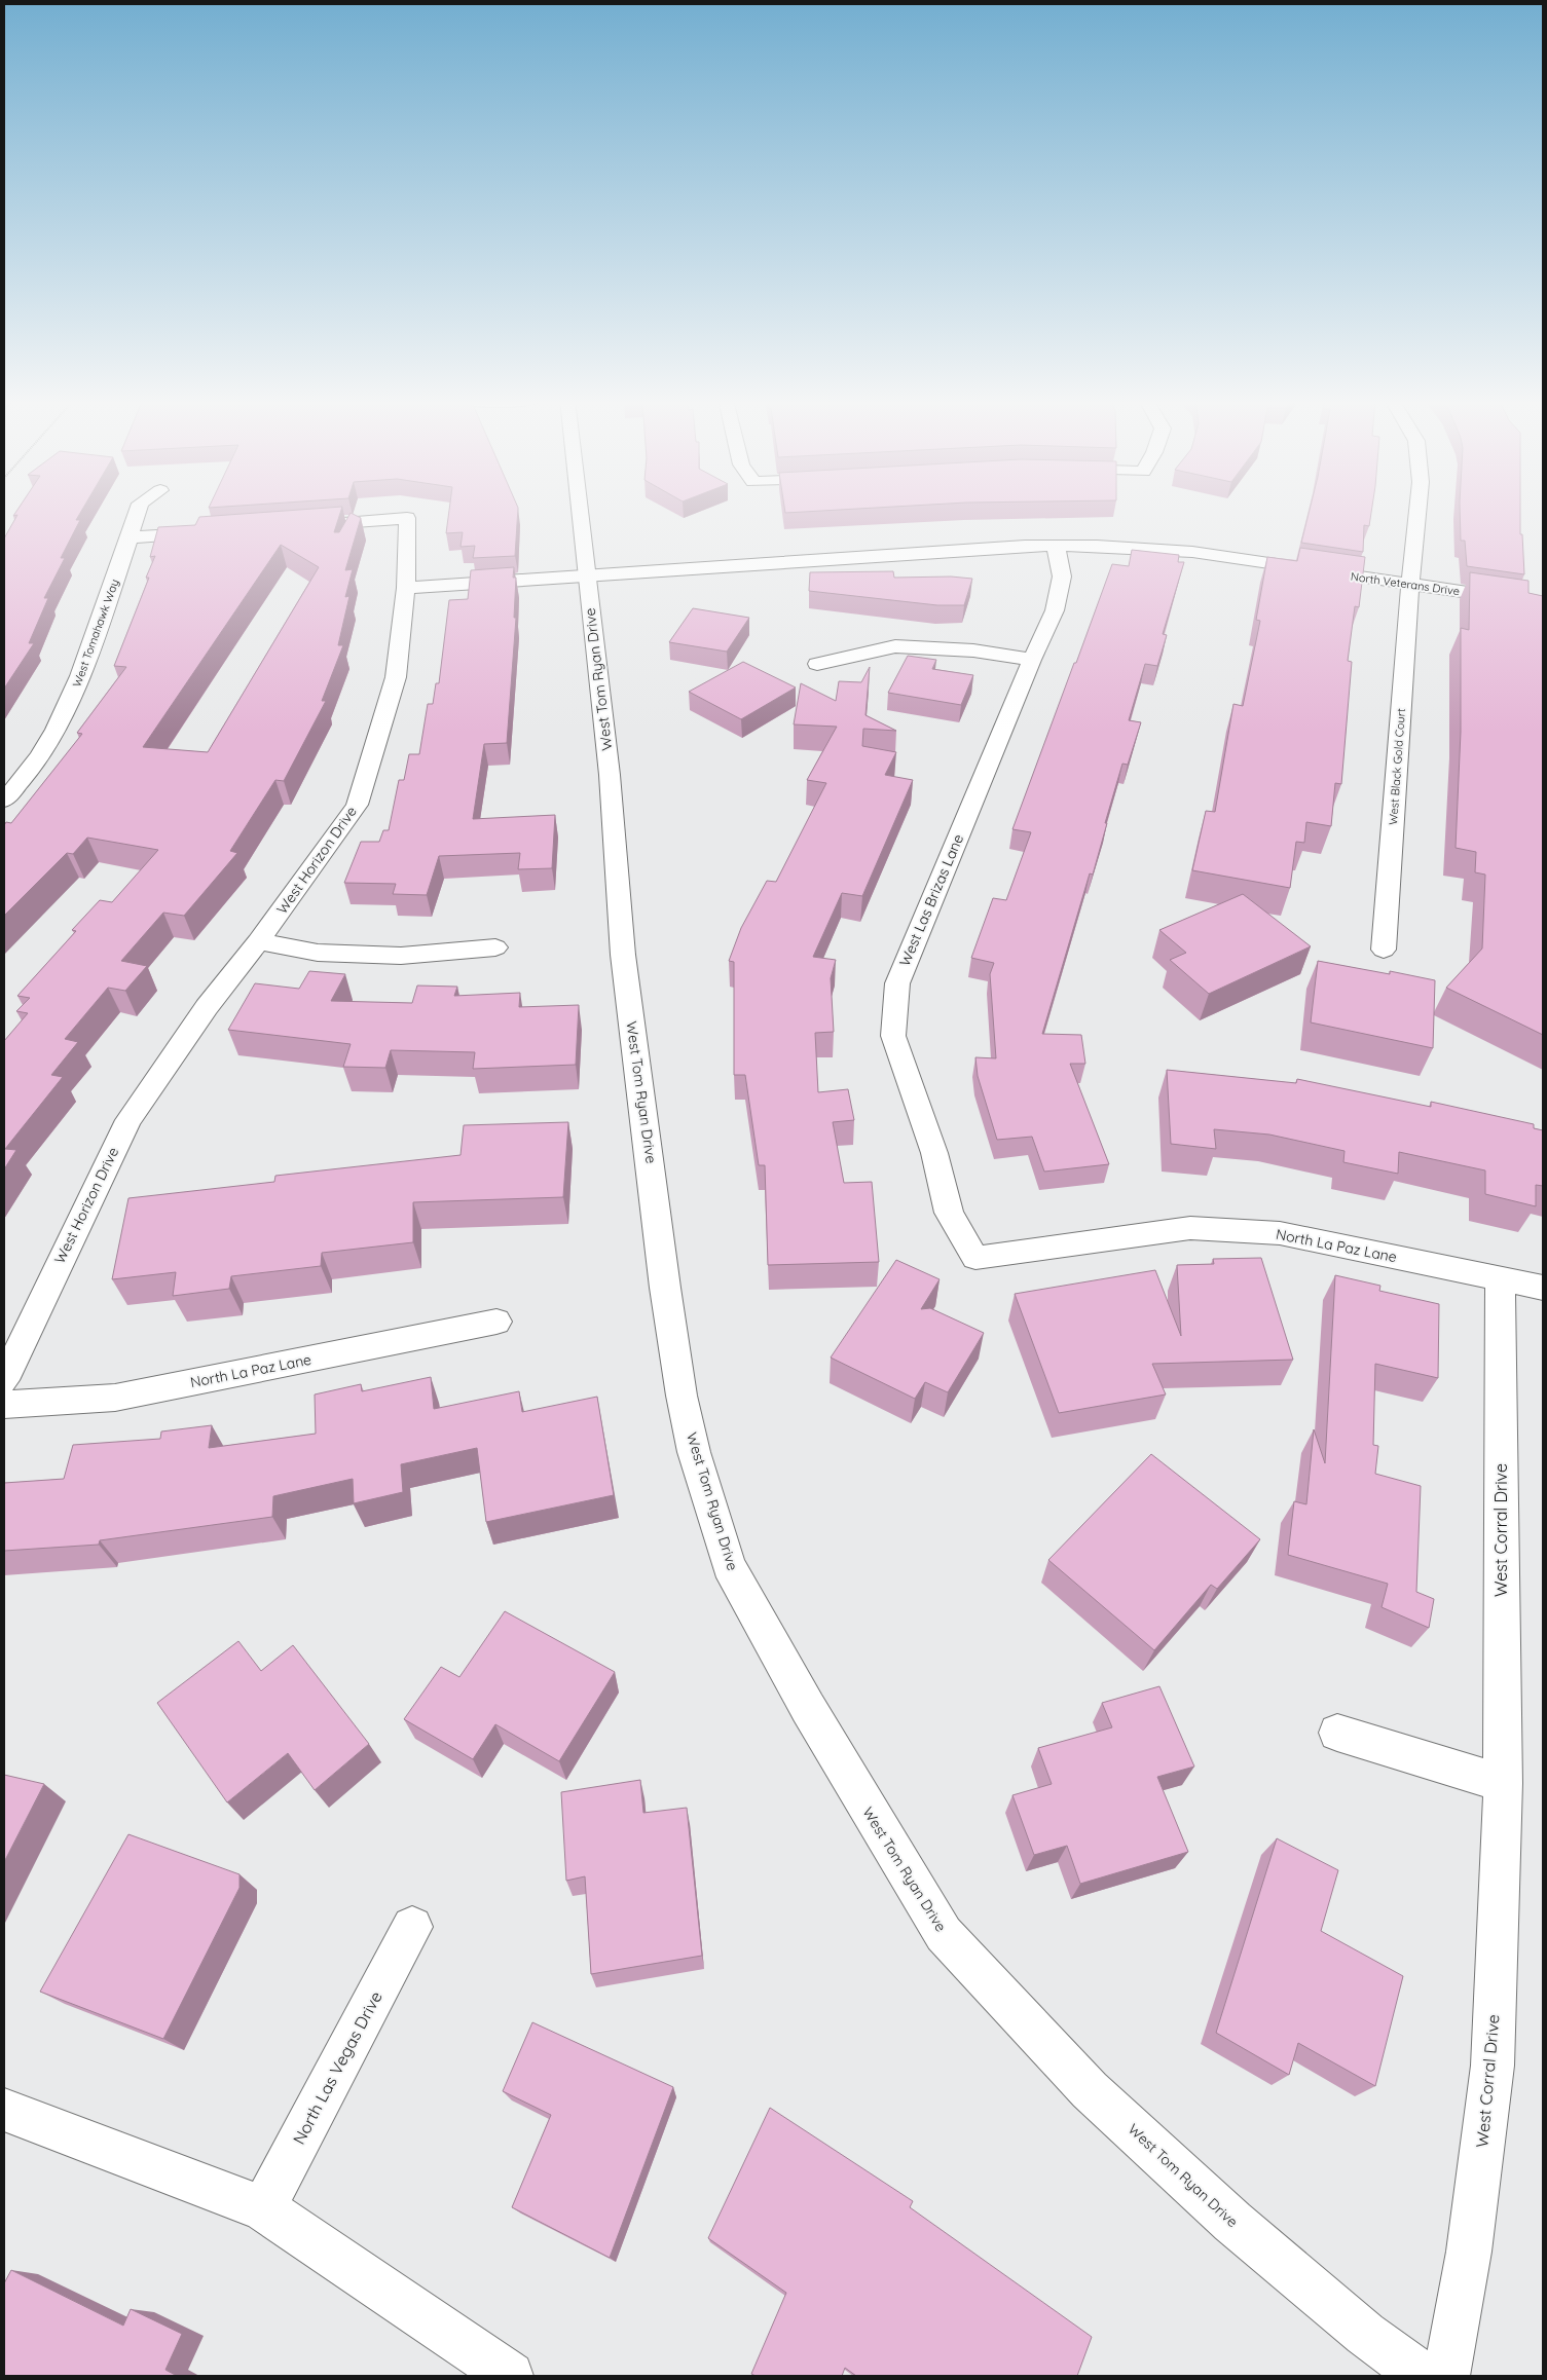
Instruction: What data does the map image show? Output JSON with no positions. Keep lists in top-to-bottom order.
{
  "streets": {
    "street": [
      "North Veterans Drive",
      "West Tomahawk Way",
      "West Tom Ryan Drive",
      "West Black Gold Court",
      "West Horizon Drive",
      "West Las Brizas Lane",
      "North La Paz Lane",
      "West Corral Drive",
      "North Las Vegas Drive"
    ]
  },
  "crossings": [
    ["North Veterans Drive", "West Tom Ryan Drive"],
    ["North Veterans Drive", "West Black Gold Court"],
    ["North Veterans Drive", "West Horizon Drive"],
    ["North Veterans Drive", "West Las Brizas Lane"],
    ["West Las Brizas Lane", "North La Paz Lane"],
    ["North La Paz Lane", "West Corral Drive"]
  ]
}
